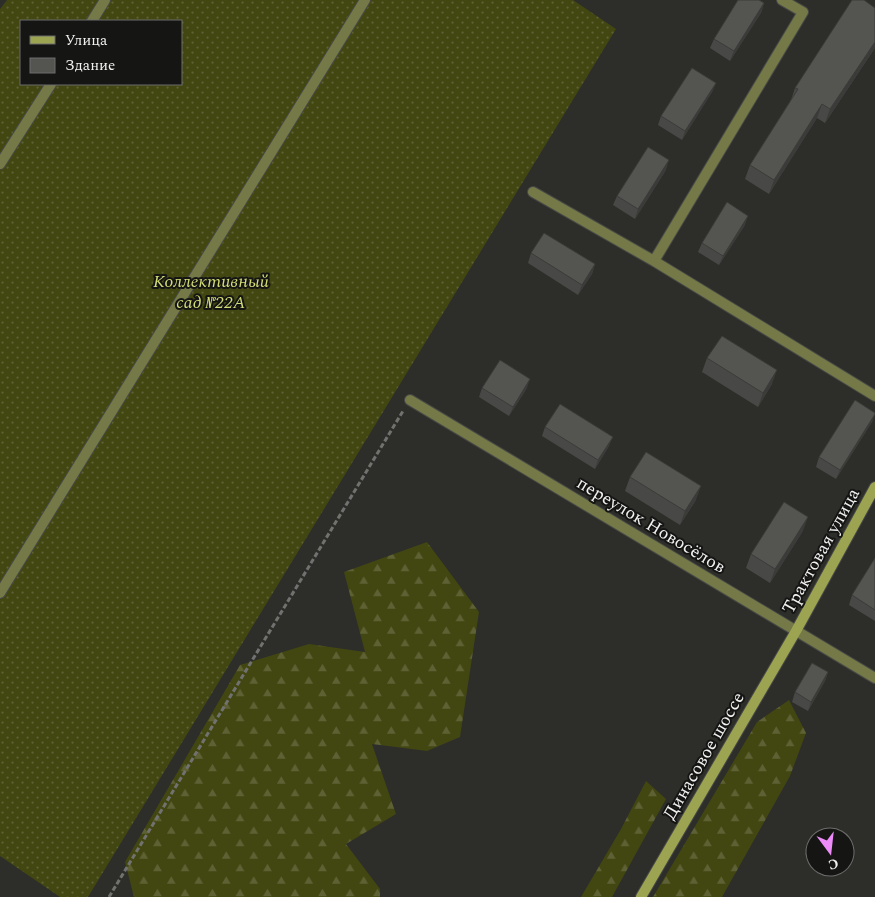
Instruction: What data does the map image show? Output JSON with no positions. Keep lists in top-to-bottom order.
{
  "streets": {
    "street": ["переулок Новосёлов", "Трактовая улица", "Динасовое шоссе"]
  },
  "crossings": [
    ["переулок Новосёлов", "Трактовая улица"],
    ["переулок Новосёлов", "Динасовое шоссе"],
    ["Трактовая улица", "Динасовое шоссе"]
  ],
  "parks": ["Коллективный сад №22А"],
  "legend": ["Улица", "Здание"],
  "north": "bottom"
}
